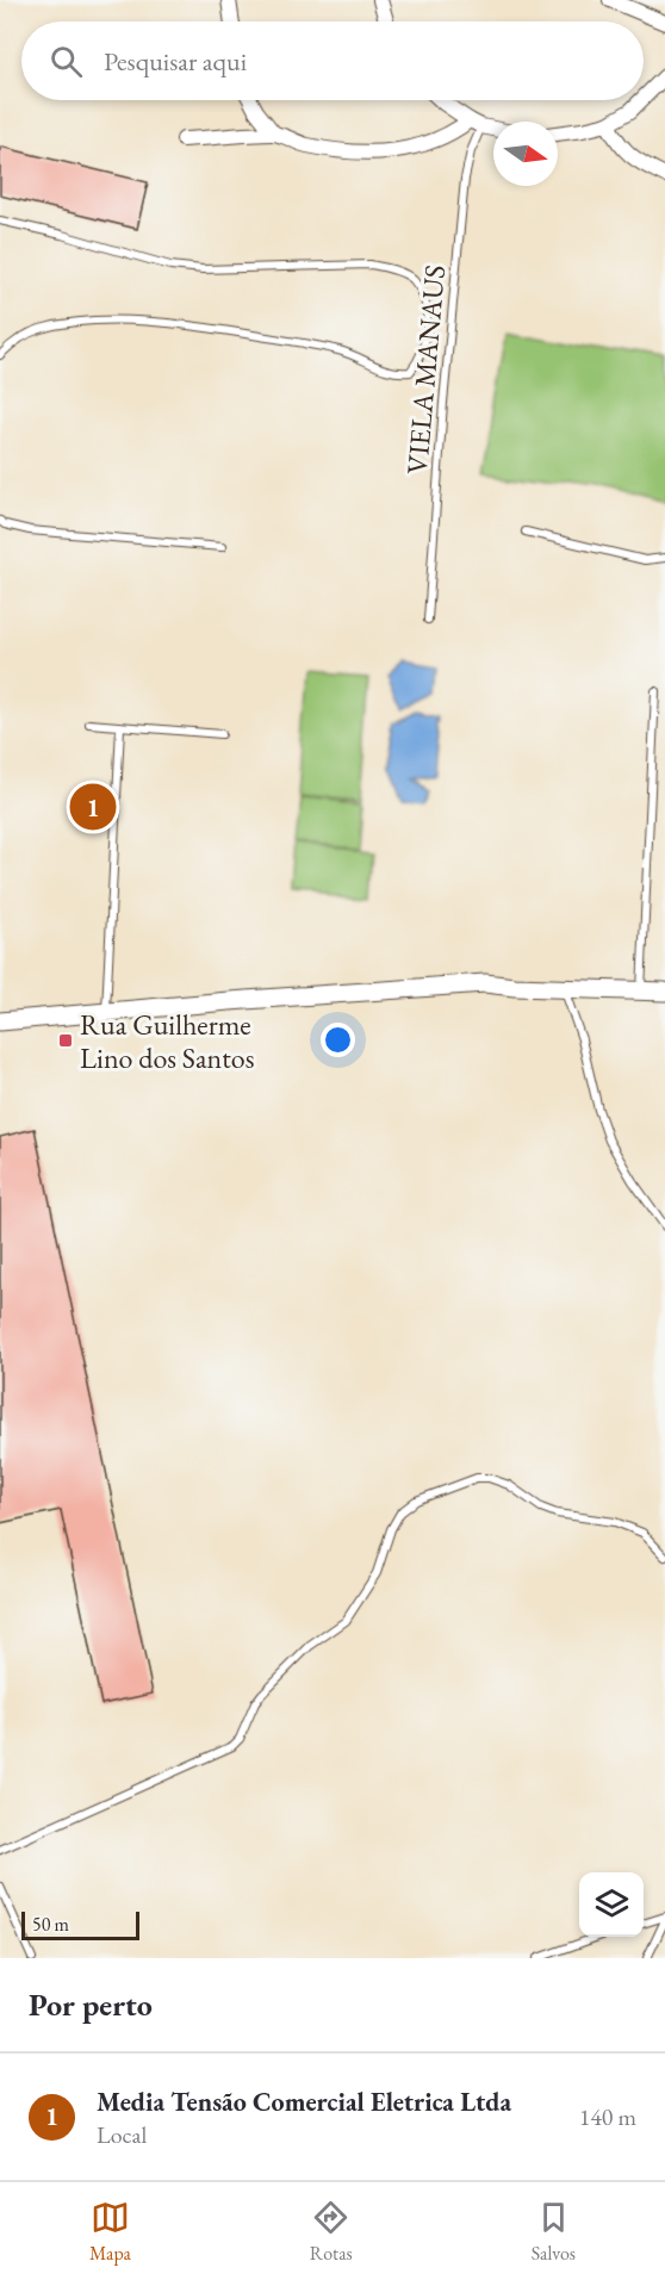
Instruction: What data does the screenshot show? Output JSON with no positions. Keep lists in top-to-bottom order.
{
  "streets": {
    "lane": ["VIELA MANAUS"]
  },
  "places": {
    "transit": ["Rua Guilherme Lino dos Santos"]
  },
  "scale_bar": "50 m",
  "north": "right",
  "page": {
    "search": "Pesquisar aqui",
    "pins": "1",
    "scale": "50 m",
    "heading": "Por perto",
    "list": [
      {
        "mark": "1",
        "name": "Media Tensão Comercial Eletrica Ltda",
        "note": "Local",
        "value": "140 m"
      }
    ],
    "nav": ["Mapa", "Rotas", "Salvos"]
  }
}
